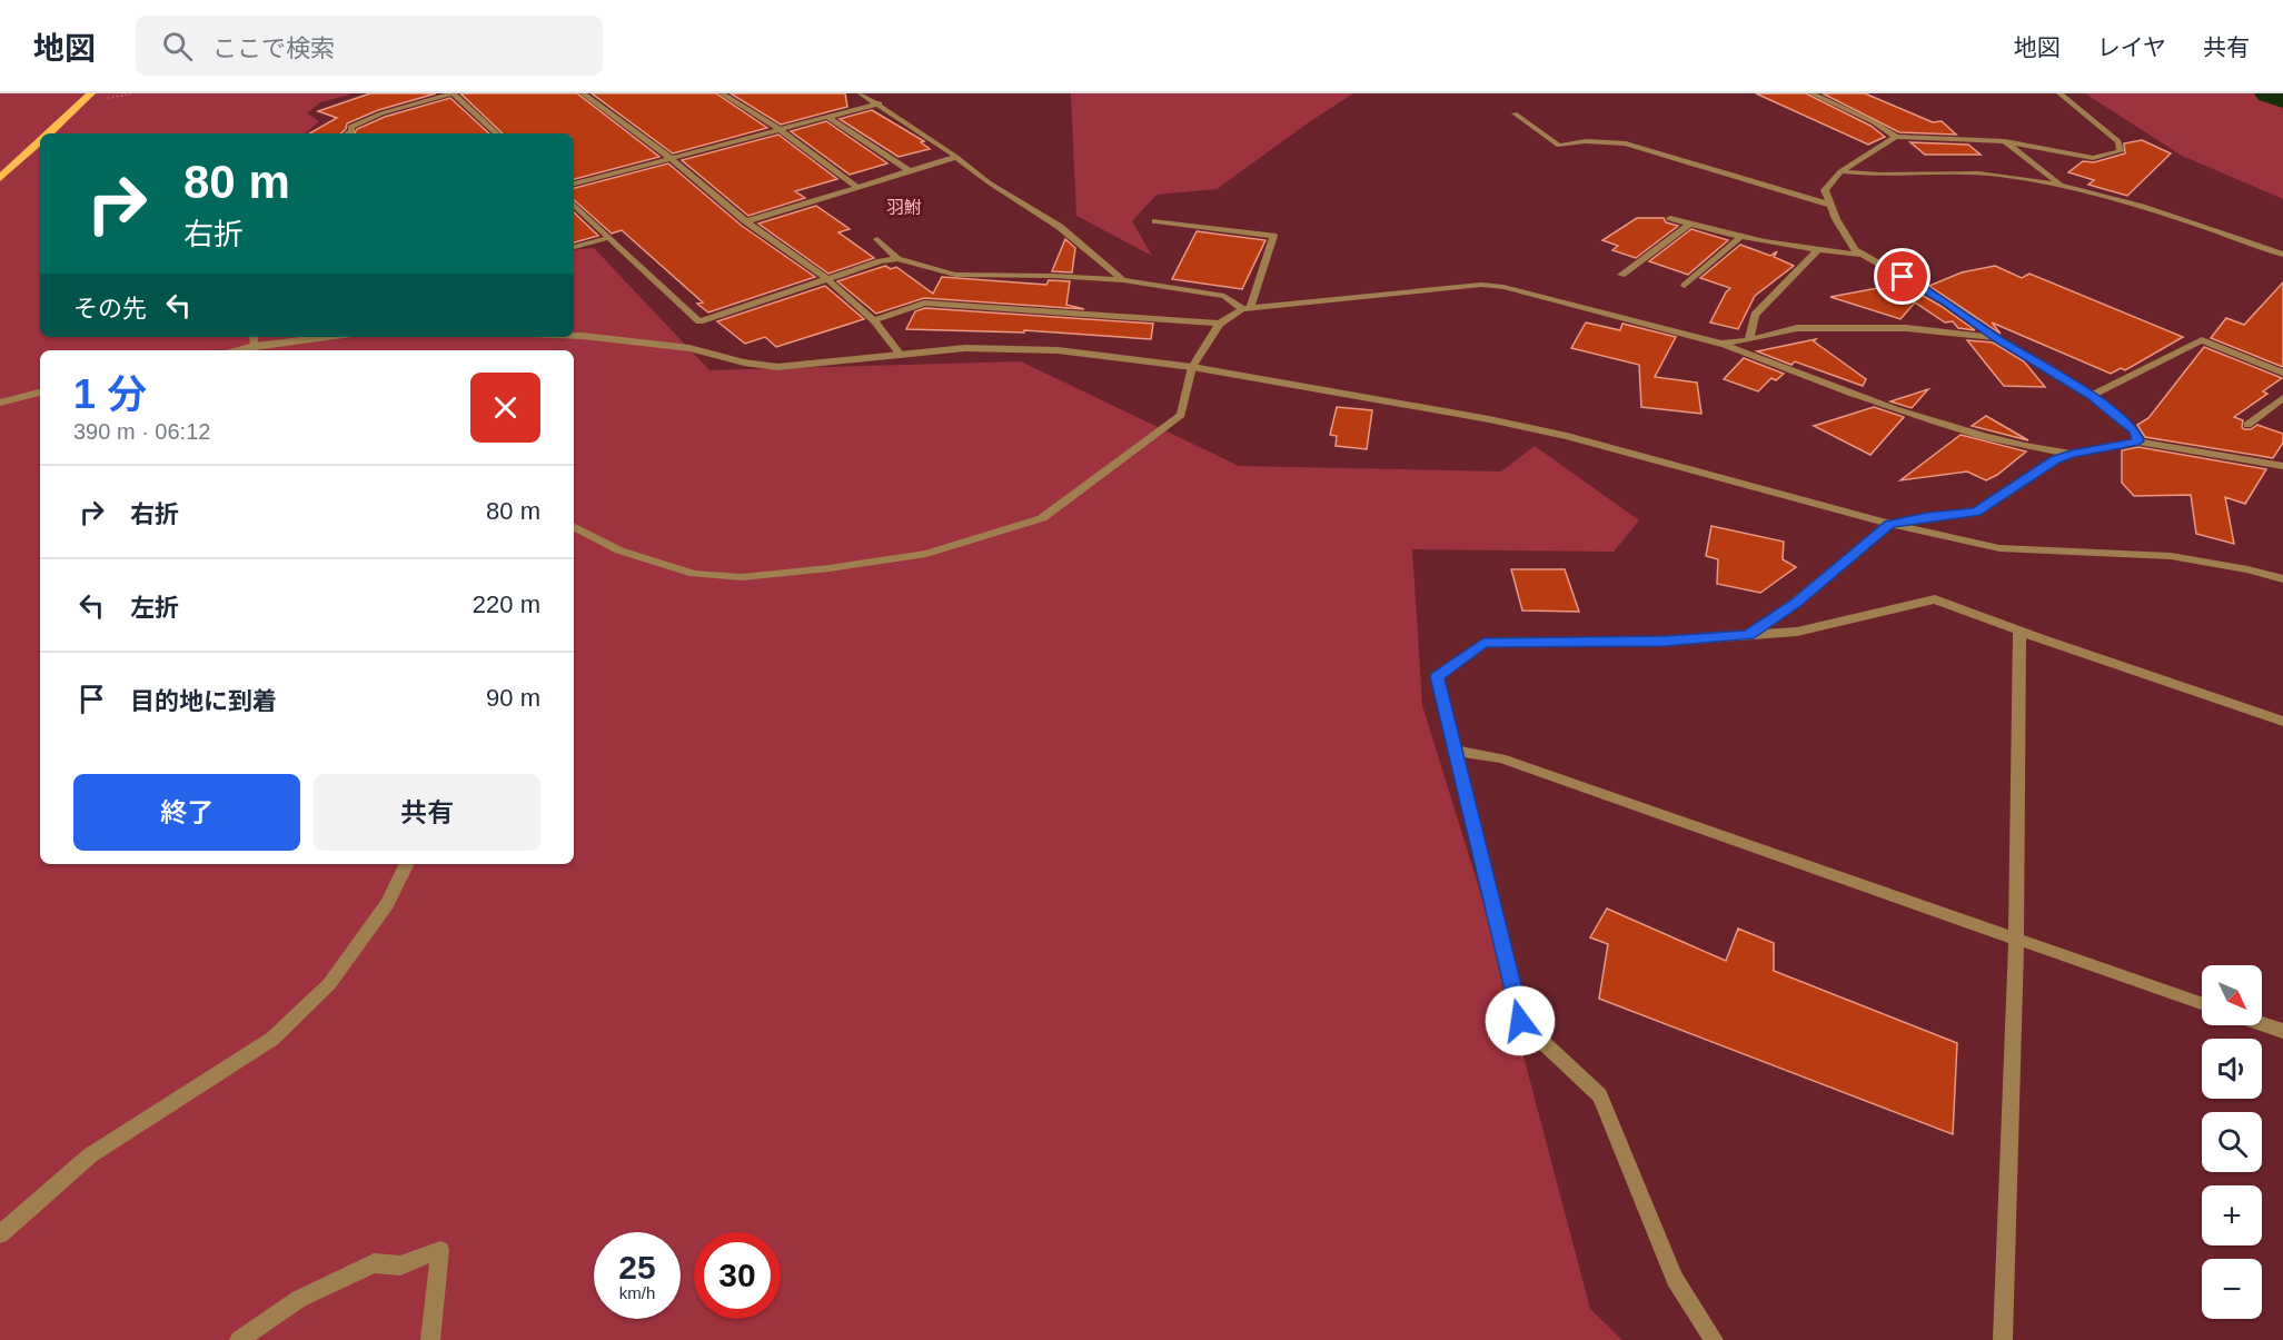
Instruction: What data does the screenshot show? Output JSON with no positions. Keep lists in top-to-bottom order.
{
  "districts": ["羽鮒"],
  "north": "bottom right",
  "page": {
    "header": "地図",
    "search": "ここで検索",
    "nav": ["地図", "レイヤ", "共有"],
    "turn": ["80 m", "右折"],
    "then": "その先",
    "heading": ["1 分", "390 m · 06:12"],
    "list": [
      {
        "name": "右折",
        "value": "80 m"
      },
      {
        "name": "左折",
        "value": "220 m"
      },
      {
        "name": "目的地に到着",
        "value": "90 m"
      }
    ],
    "buttons": ["終了", "共有"],
    "map_buttons": ["+", "−"],
    "speed": "25 km/h",
    "limit": "30"
  }
}
